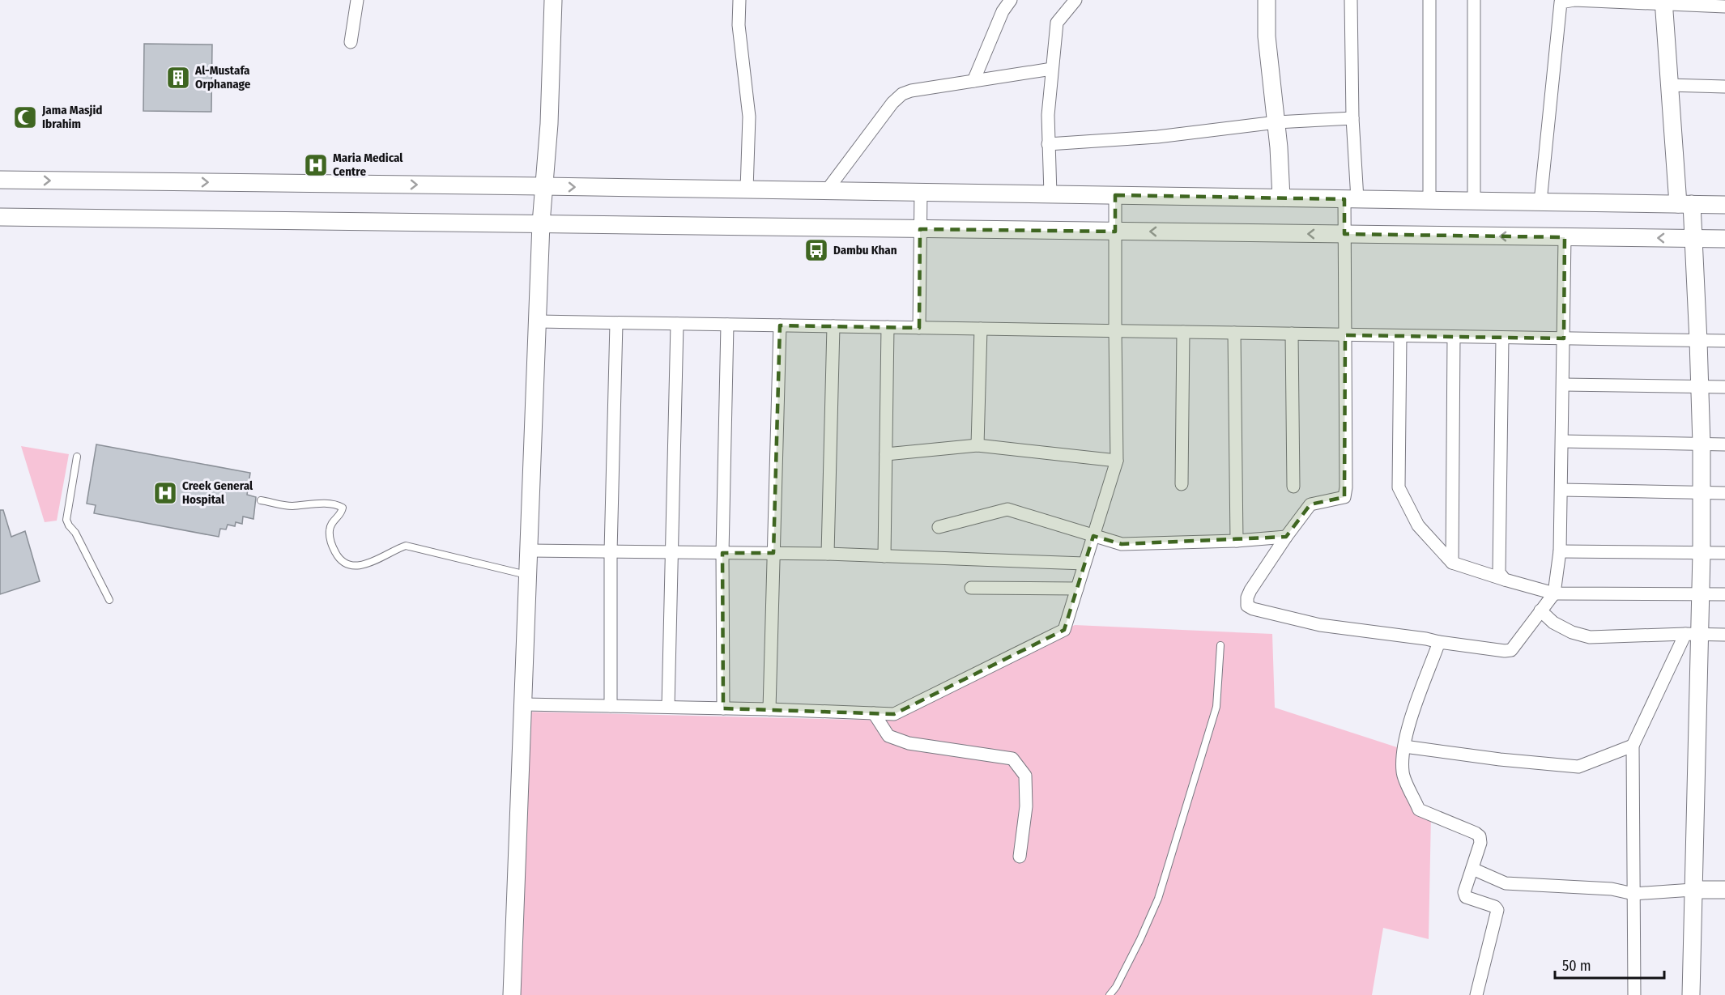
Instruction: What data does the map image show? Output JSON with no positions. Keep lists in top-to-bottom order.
{
  "places": {
    "building": ["Al-Mustafa Orphanage"],
    "mosque": ["Jama Masjid Ibrahim"],
    "hospital": ["Maria Medical Centre", "Creek General Hospital"],
    "bus stop": ["Dambu Khan"]
  },
  "scale_bar": "50 m"
}
